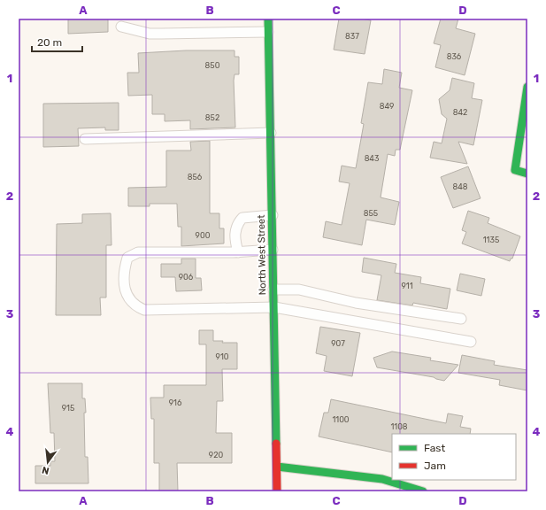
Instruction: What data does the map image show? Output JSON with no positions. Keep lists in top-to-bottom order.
{
  "streets": {
    "street": ["North West Street"]
  },
  "house_numbers": [
    "837",
    "836",
    "850",
    "849",
    "842",
    "852",
    "843",
    "856",
    "848",
    "855",
    "900",
    "1135",
    "906",
    "911",
    "907",
    "910",
    "916",
    "915",
    "1100",
    "1108",
    "920"
  ],
  "legend": ["Fast", "Jam"],
  "scale_bar": "20 m",
  "north": "bottom",
  "grid": {
    "columns": [
      "A",
      "B",
      "C",
      "D"
    ],
    "rows": [
      "1",
      "2",
      "3",
      "4"
    ]
  }
}
